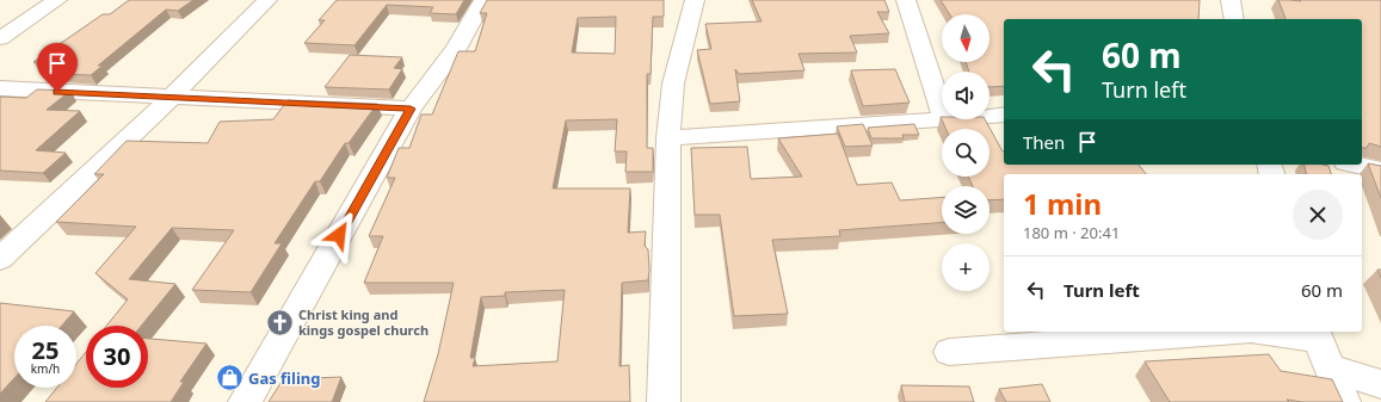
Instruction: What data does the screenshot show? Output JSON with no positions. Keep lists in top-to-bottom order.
{
  "places": {
    "church": ["Christ king and kings gospel church"],
    "shop": ["Gas filing"]
  },
  "north": "bottom",
  "page": {
    "map_buttons": "+",
    "turn": ["60 m", "Turn left"],
    "then": "Then",
    "heading": ["1 min", "180 m · 20:41"],
    "list": [
      {
        "name": "Turn left",
        "value": "60 m"
      }
    ],
    "speed": "25 km/h",
    "limit": "30"
  }
}
